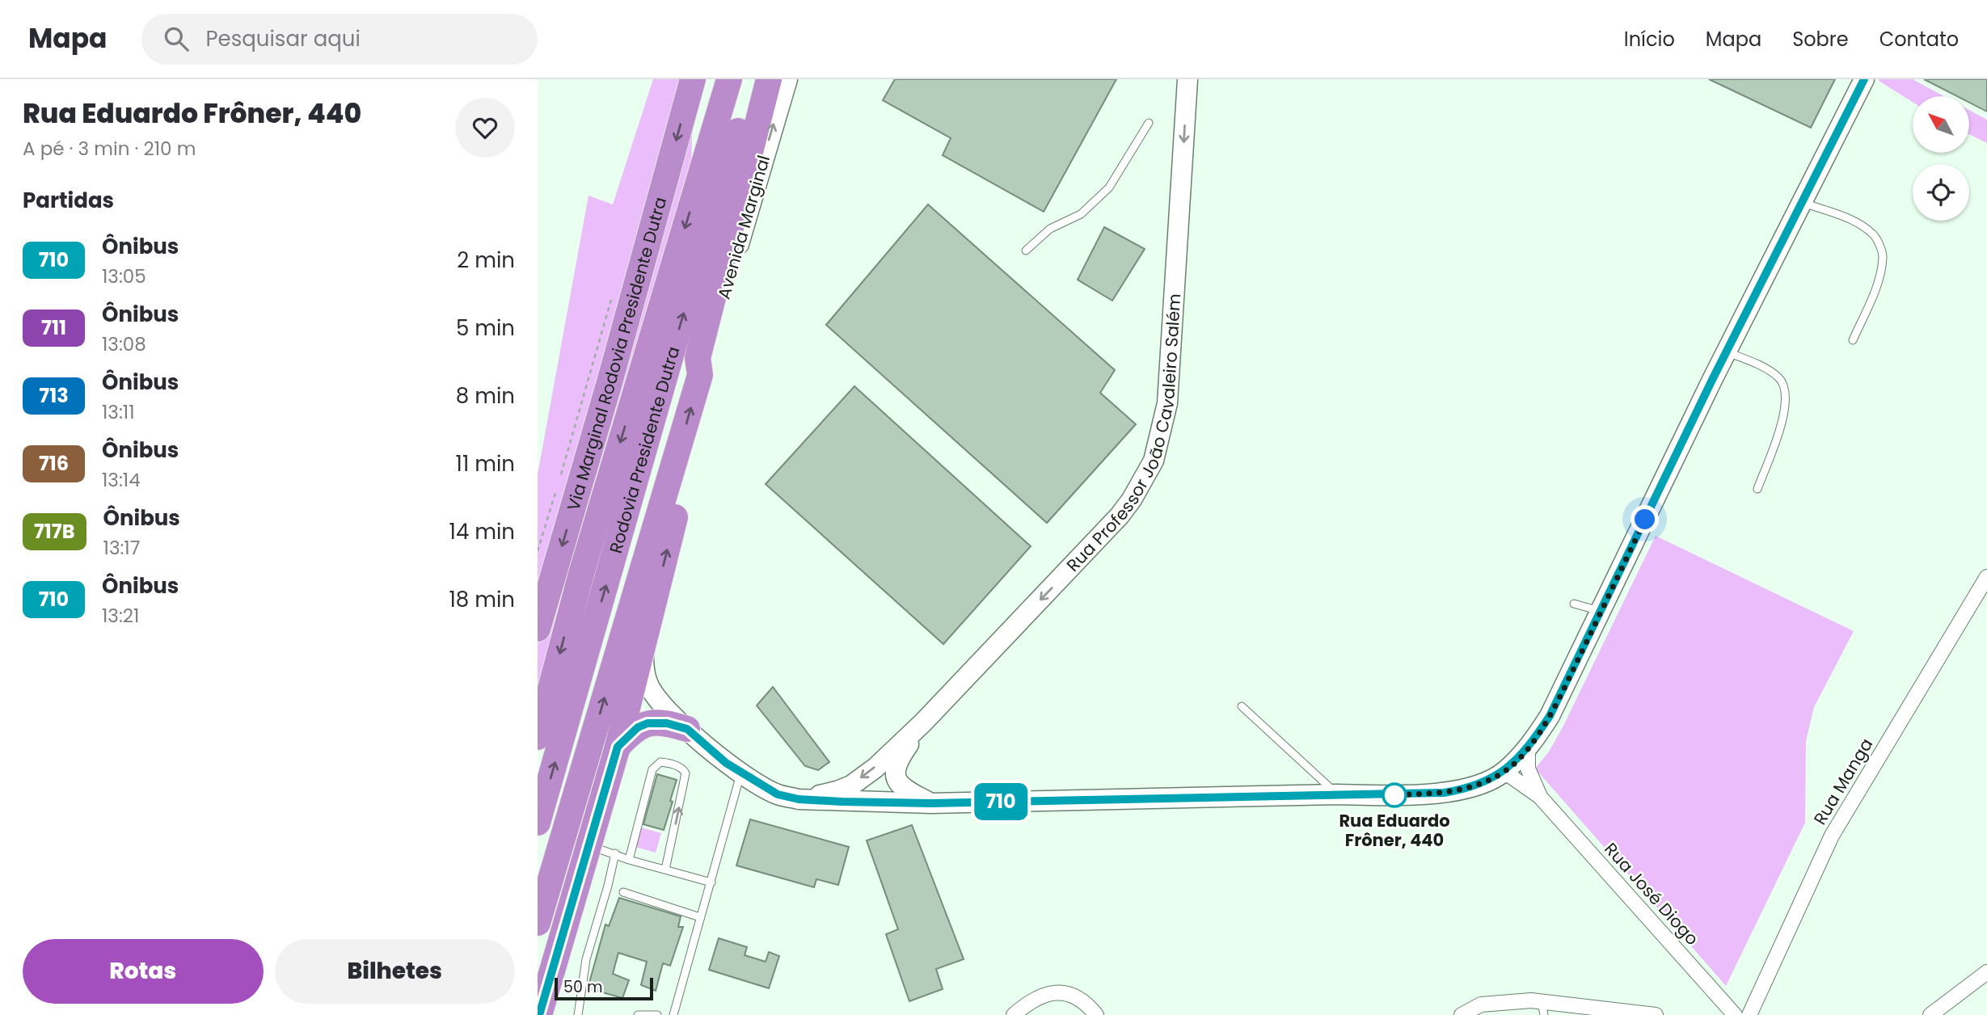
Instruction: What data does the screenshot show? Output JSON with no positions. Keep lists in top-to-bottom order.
{
  "streets": {
    "highway": ["Via Marginal Rodovia Presidente Dutra", "Rodovia Presidente Dutra"],
    "main road": ["Avenida Marginal", "Rua Professor João Cavaleiro Salém"],
    "street": ["Rua Manga", "Rua José Diogo"]
  },
  "crossings": [
    ["Avenida Marginal", "Rodovia Presidente Dutra"]
  ],
  "one_way": ["Avenida Marginal", "Rua Professor João Cavaleiro Salém"],
  "places": ["Rua Eduardo Frôner, 440"],
  "lines": ["bus line 710"],
  "scale_bar": "50 m",
  "north": "top left",
  "page": {
    "header": "Mapa",
    "search": "Pesquisar aqui",
    "nav": [
      "Início",
      "Mapa",
      "Sobre",
      "Contato"
    ],
    "heading": [
      ["Rua Eduardo Frôner, 440", "A pé · 3 min · 210 m"],
      "Partidas"
    ],
    "on_map": "710",
    "list": [
      {
        "mark": "710",
        "name": "Ônibus",
        "note": "13:05",
        "value": "2 min"
      },
      {
        "mark": "711",
        "name": "Ônibus",
        "note": "13:08",
        "value": "5 min"
      },
      {
        "mark": "713",
        "name": "Ônibus",
        "note": "13:11",
        "value": "8 min"
      },
      {
        "mark": "716",
        "name": "Ônibus",
        "note": "13:14",
        "value": "11 min"
      },
      {
        "mark": "717B",
        "name": "Ônibus",
        "note": "13:17",
        "value": "14 min"
      },
      {
        "mark": "710",
        "name": "Ônibus",
        "note": "13:21",
        "value": "18 min"
      }
    ],
    "buttons": ["Rotas", "Bilhetes"],
    "scale": "50 m"
  }
}
